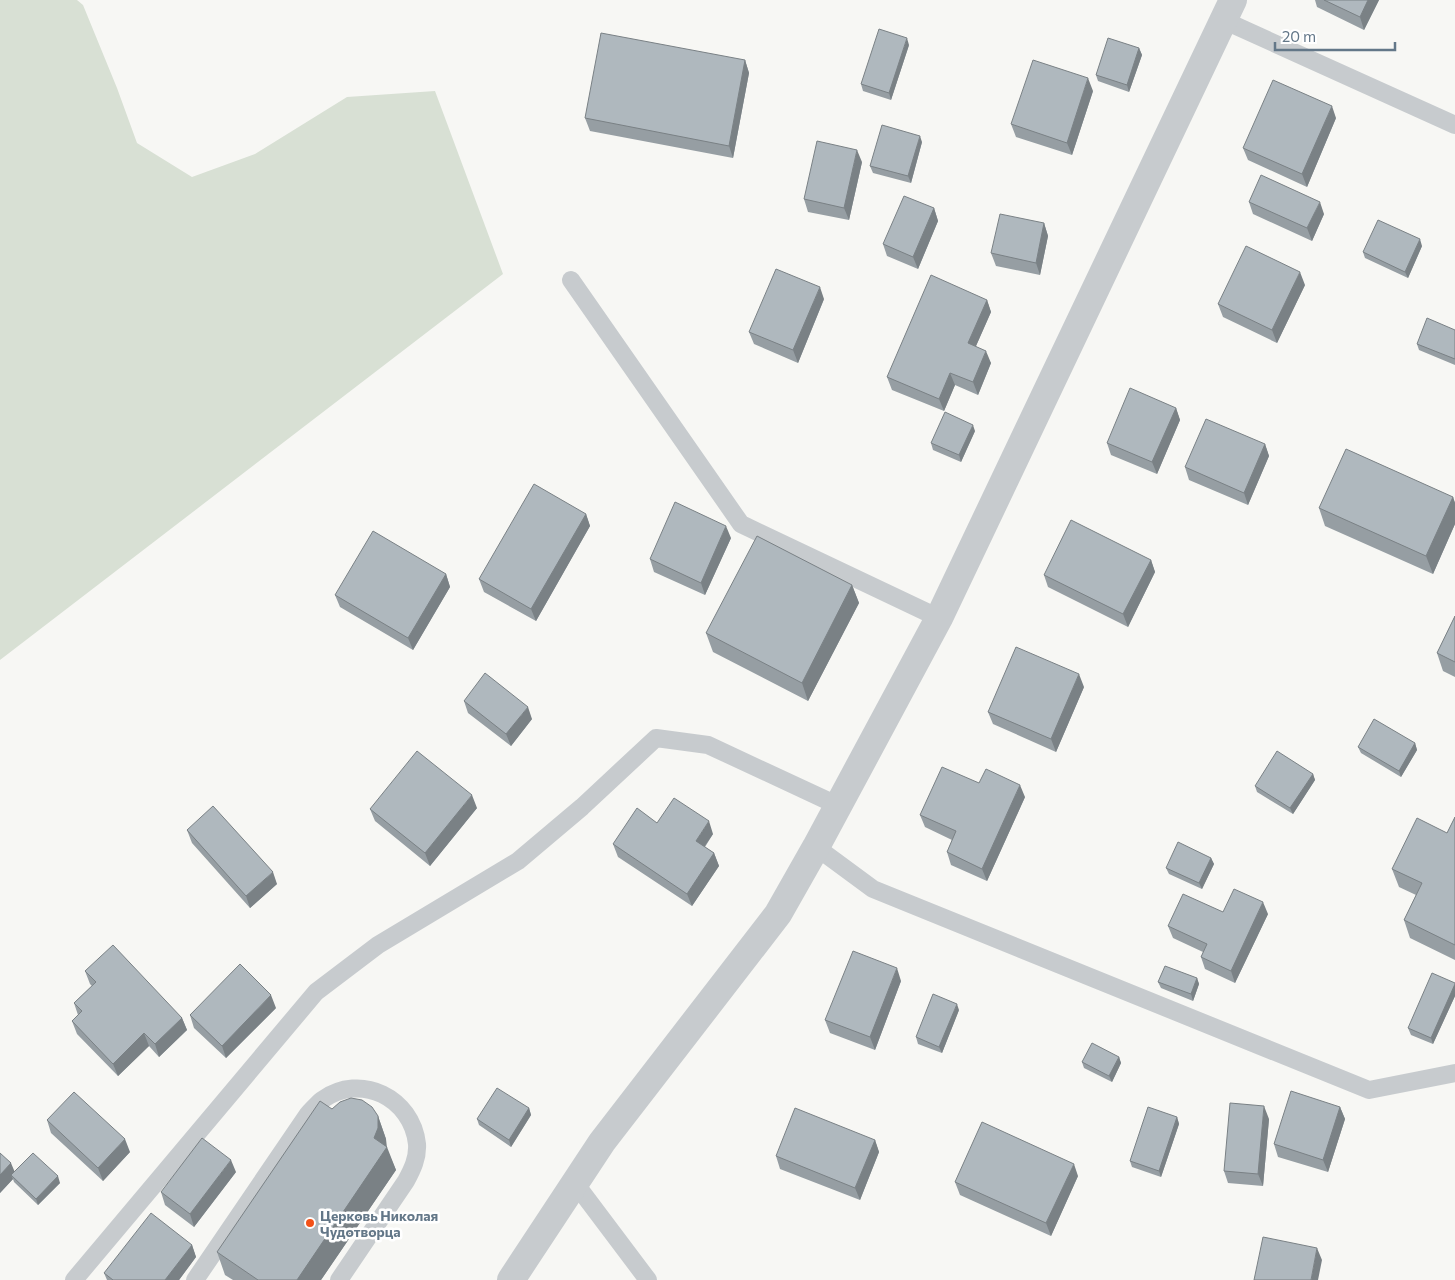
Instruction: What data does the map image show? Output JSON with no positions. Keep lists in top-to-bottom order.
{
  "places": ["Церковь Николая Чудотворца"],
  "scale_bar": "20 m"
}
